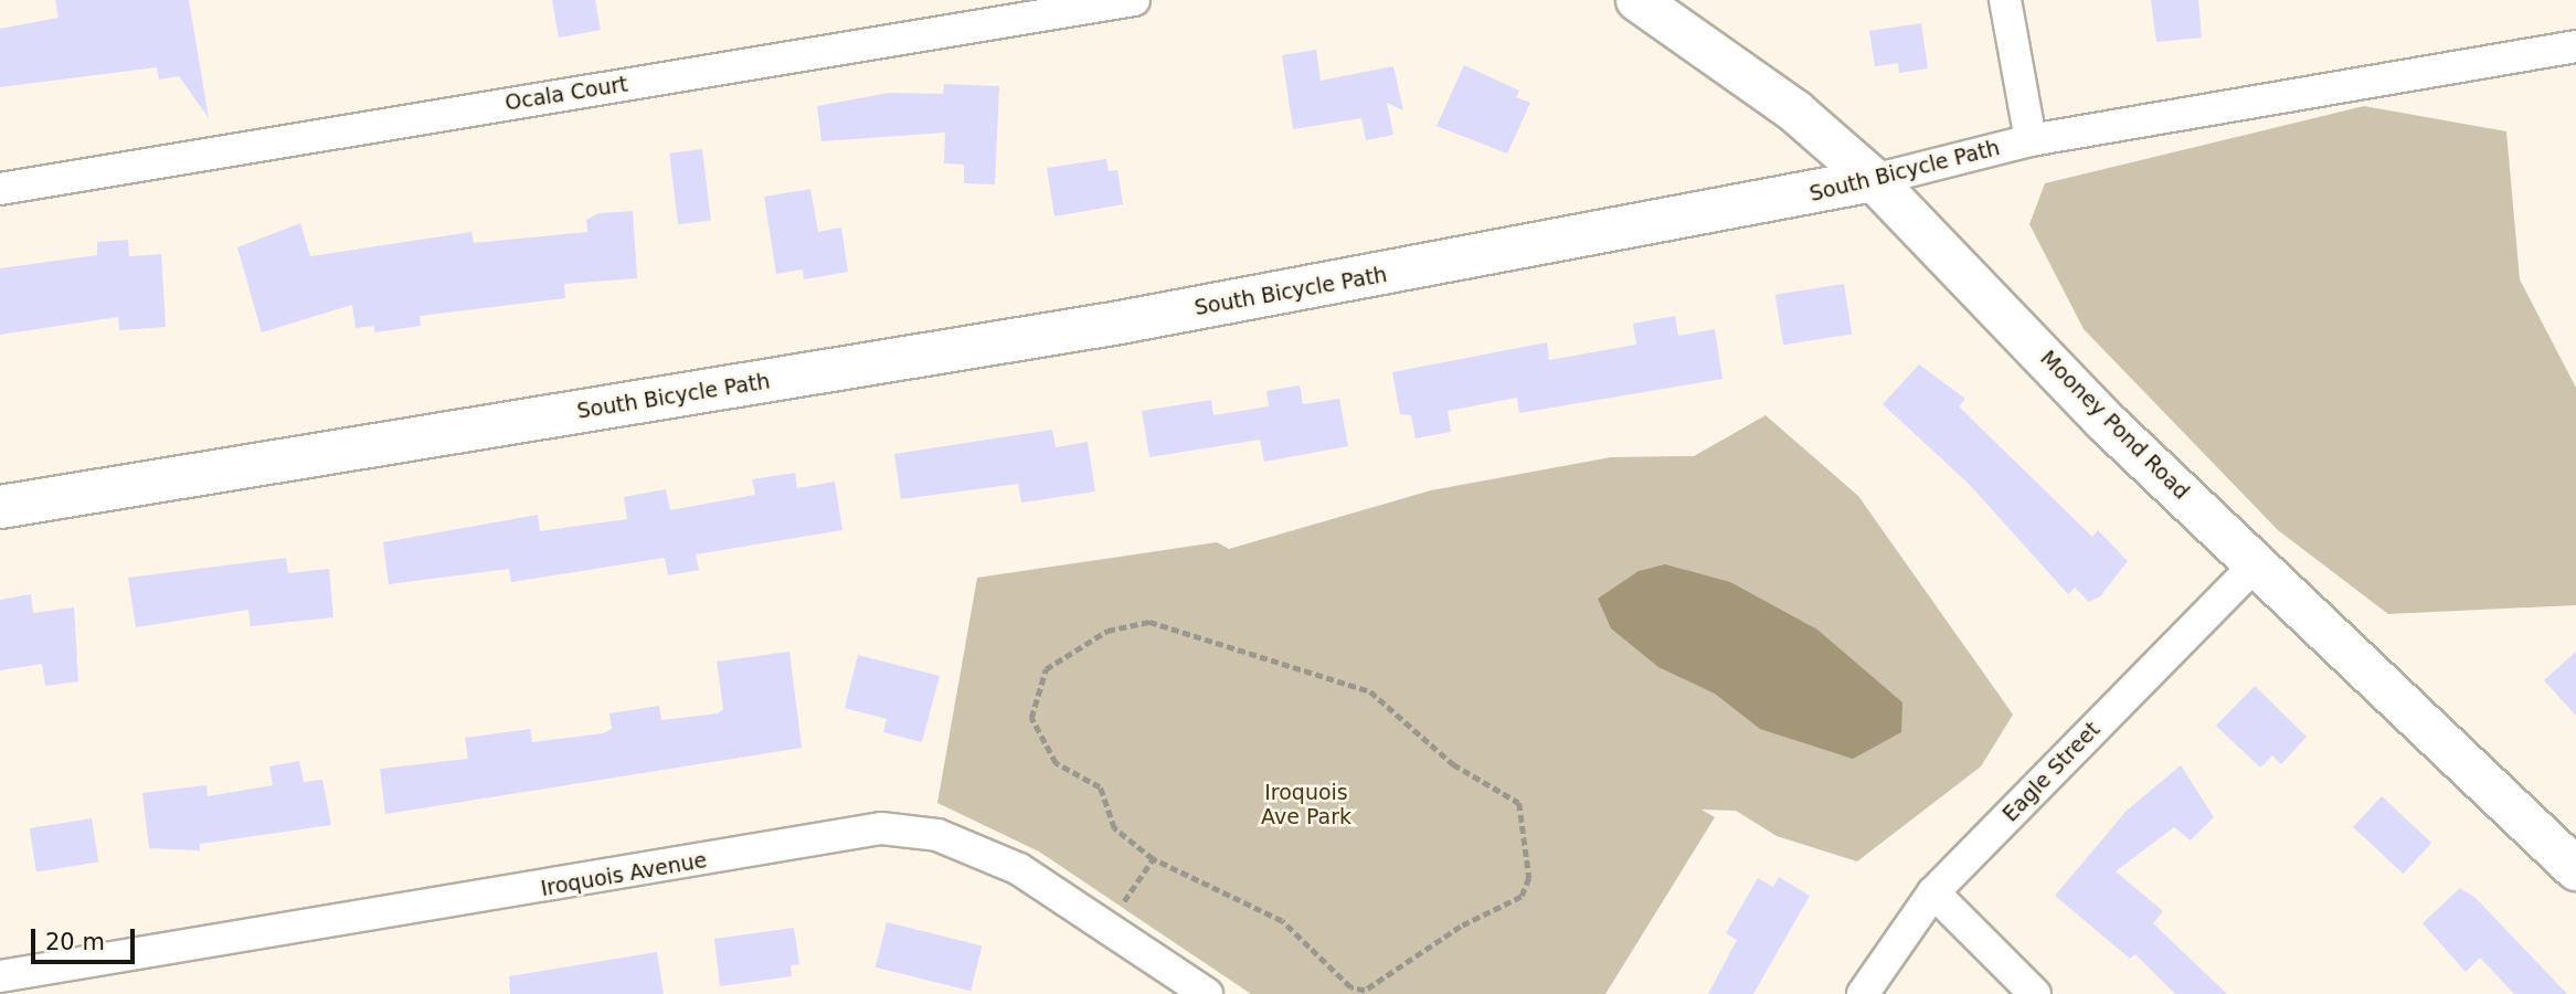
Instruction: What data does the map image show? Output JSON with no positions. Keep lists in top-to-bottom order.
{
  "streets": {
    "street": [
      "Ocala Court",
      "South Bicycle Path",
      "Mooney Pond Road",
      "Eagle Street",
      "Iroquois Avenue"
    ]
  },
  "crossings": [
    ["South Bicycle Path", "Mooney Pond Road"],
    ["Mooney Pond Road", "Eagle Street"]
  ],
  "parks": ["Iroquois Ave Park"],
  "scale_bar": "20 m"
}
